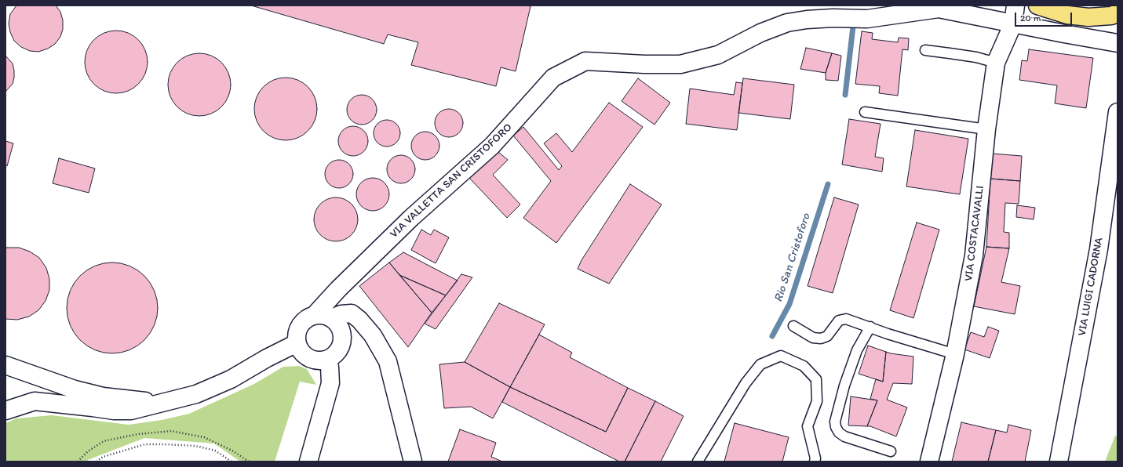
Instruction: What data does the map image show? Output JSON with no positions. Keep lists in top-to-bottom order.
{
  "streets": {
    "street": ["VIA VALLETTA SAN CRISTOFORO", "VIA COSTACAVALLI", "VIA LUIGI CADORNA"]
  },
  "crossings": [
    ["VIA VALLETTA SAN CRISTOFORO", "VIA COSTACAVALLI"]
  ],
  "water": ["Rio San Cristoforo"],
  "scale_bar": "20 m"
}
